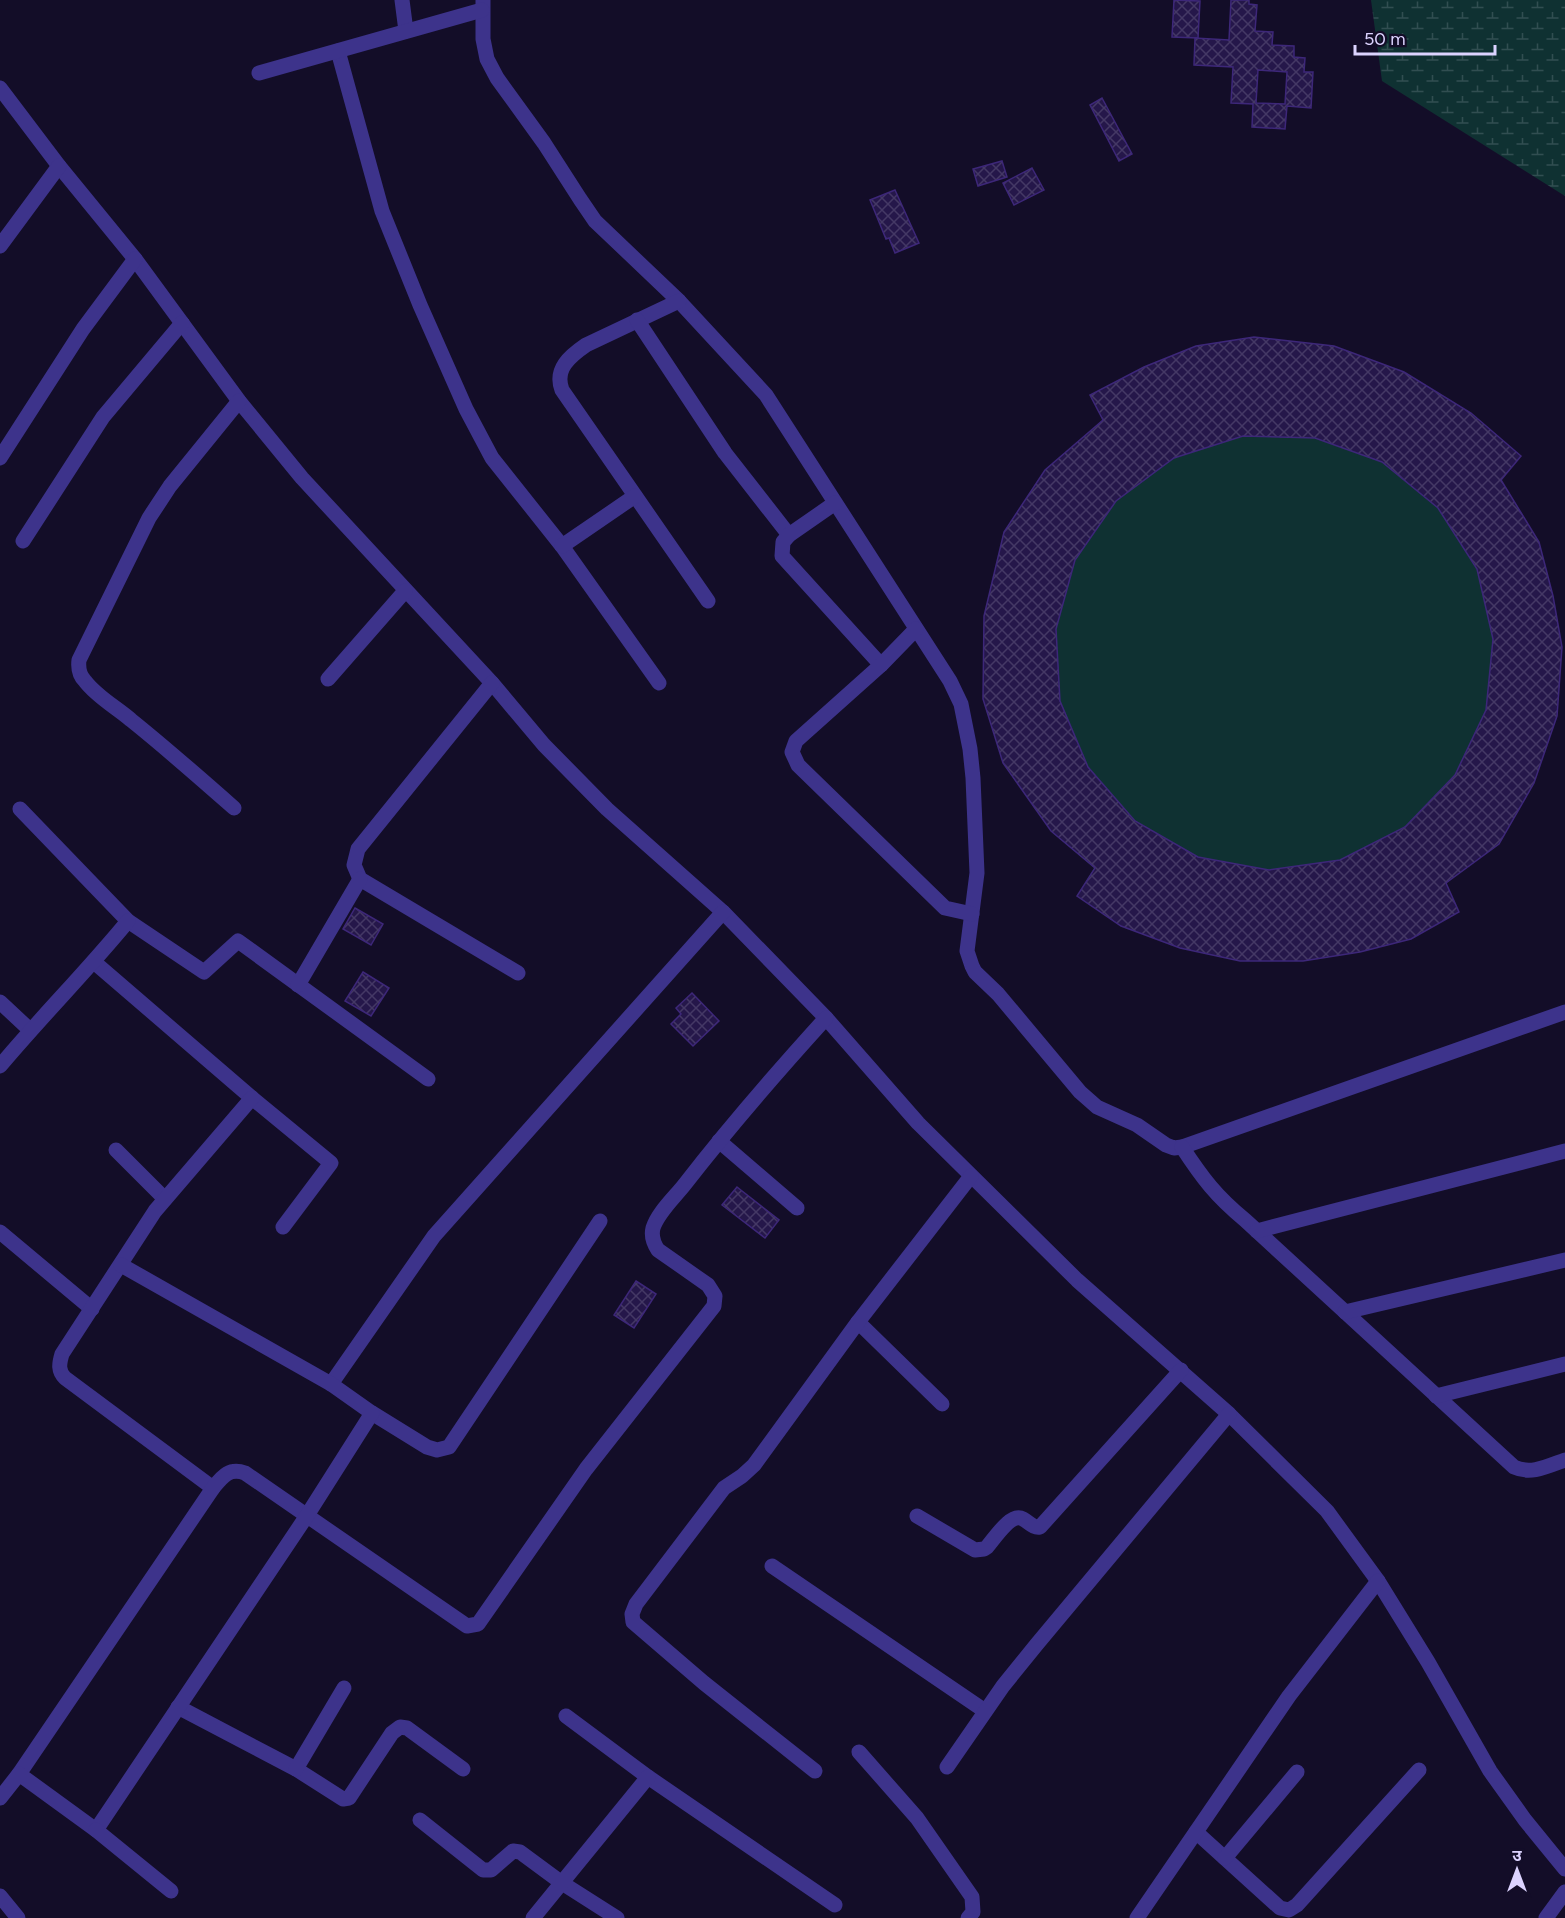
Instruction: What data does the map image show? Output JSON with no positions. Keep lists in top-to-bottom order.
{
  "scale_bar": "50 m",
  "north": "top"
}
